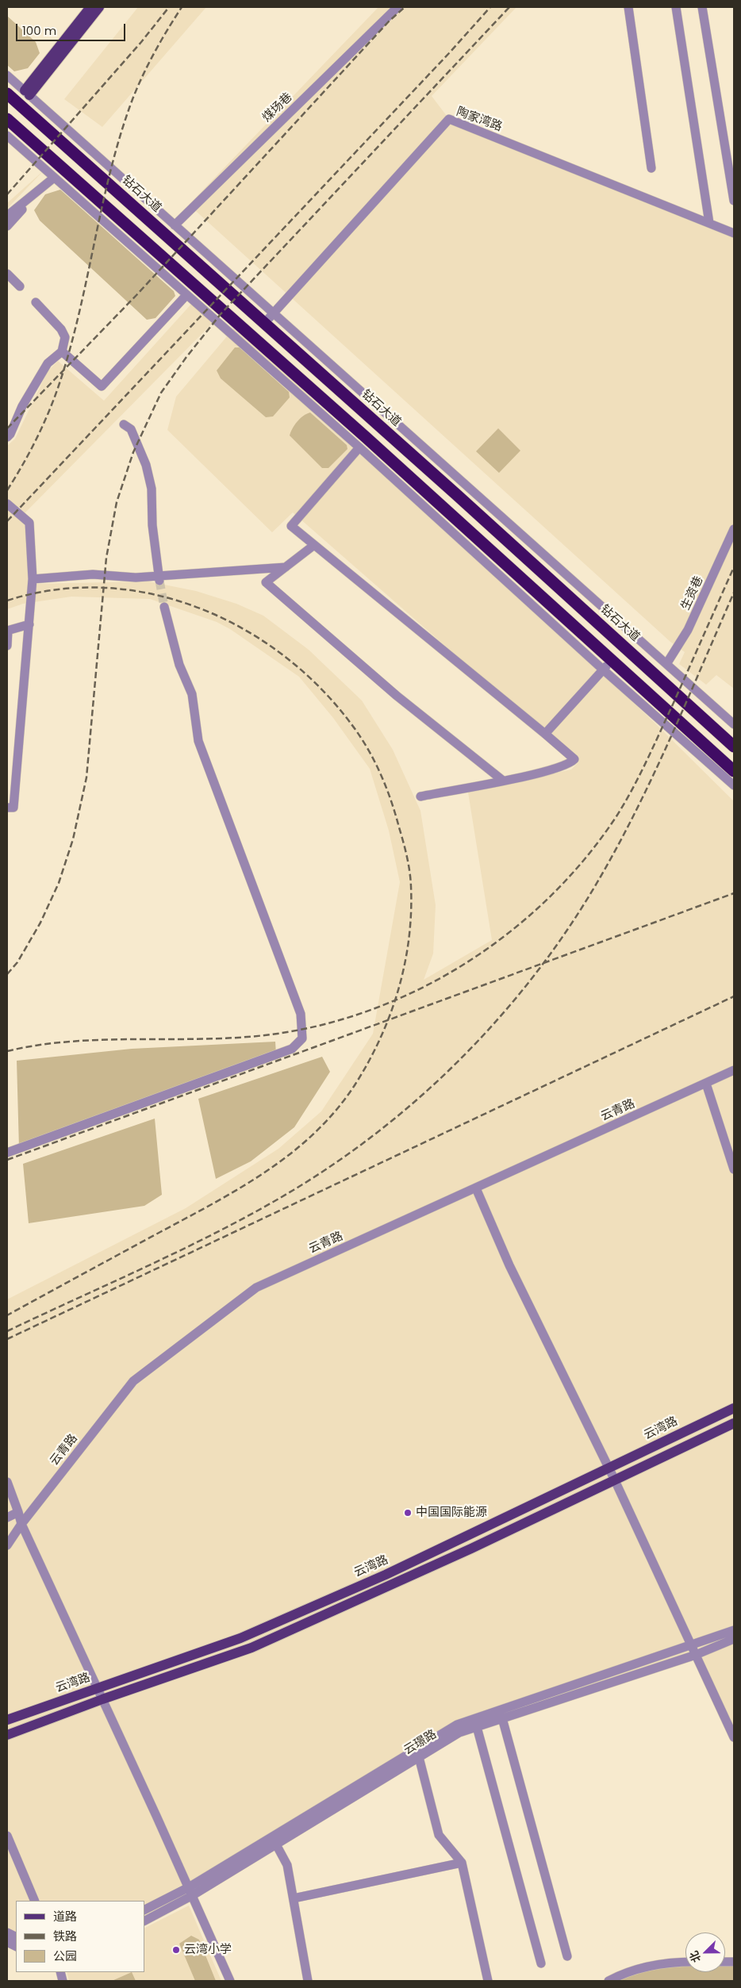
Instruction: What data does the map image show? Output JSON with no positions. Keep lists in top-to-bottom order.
{
  "streets": {
    "highway": ["钻石大道"],
    "main road": ["云湾路"],
    "street": [
      "煤场巷",
      "陶家湾路",
      "生资巷",
      "云青路",
      "云璟路"
    ]
  },
  "crossings": [
    ["陶家湾路", "钻石大道"]
  ],
  "places": ["中国国际能源", "云湾小学"],
  "legend": ["道路", "铁路", "公园"],
  "scale_bar": "100 m",
  "north": "bottom left"
}
